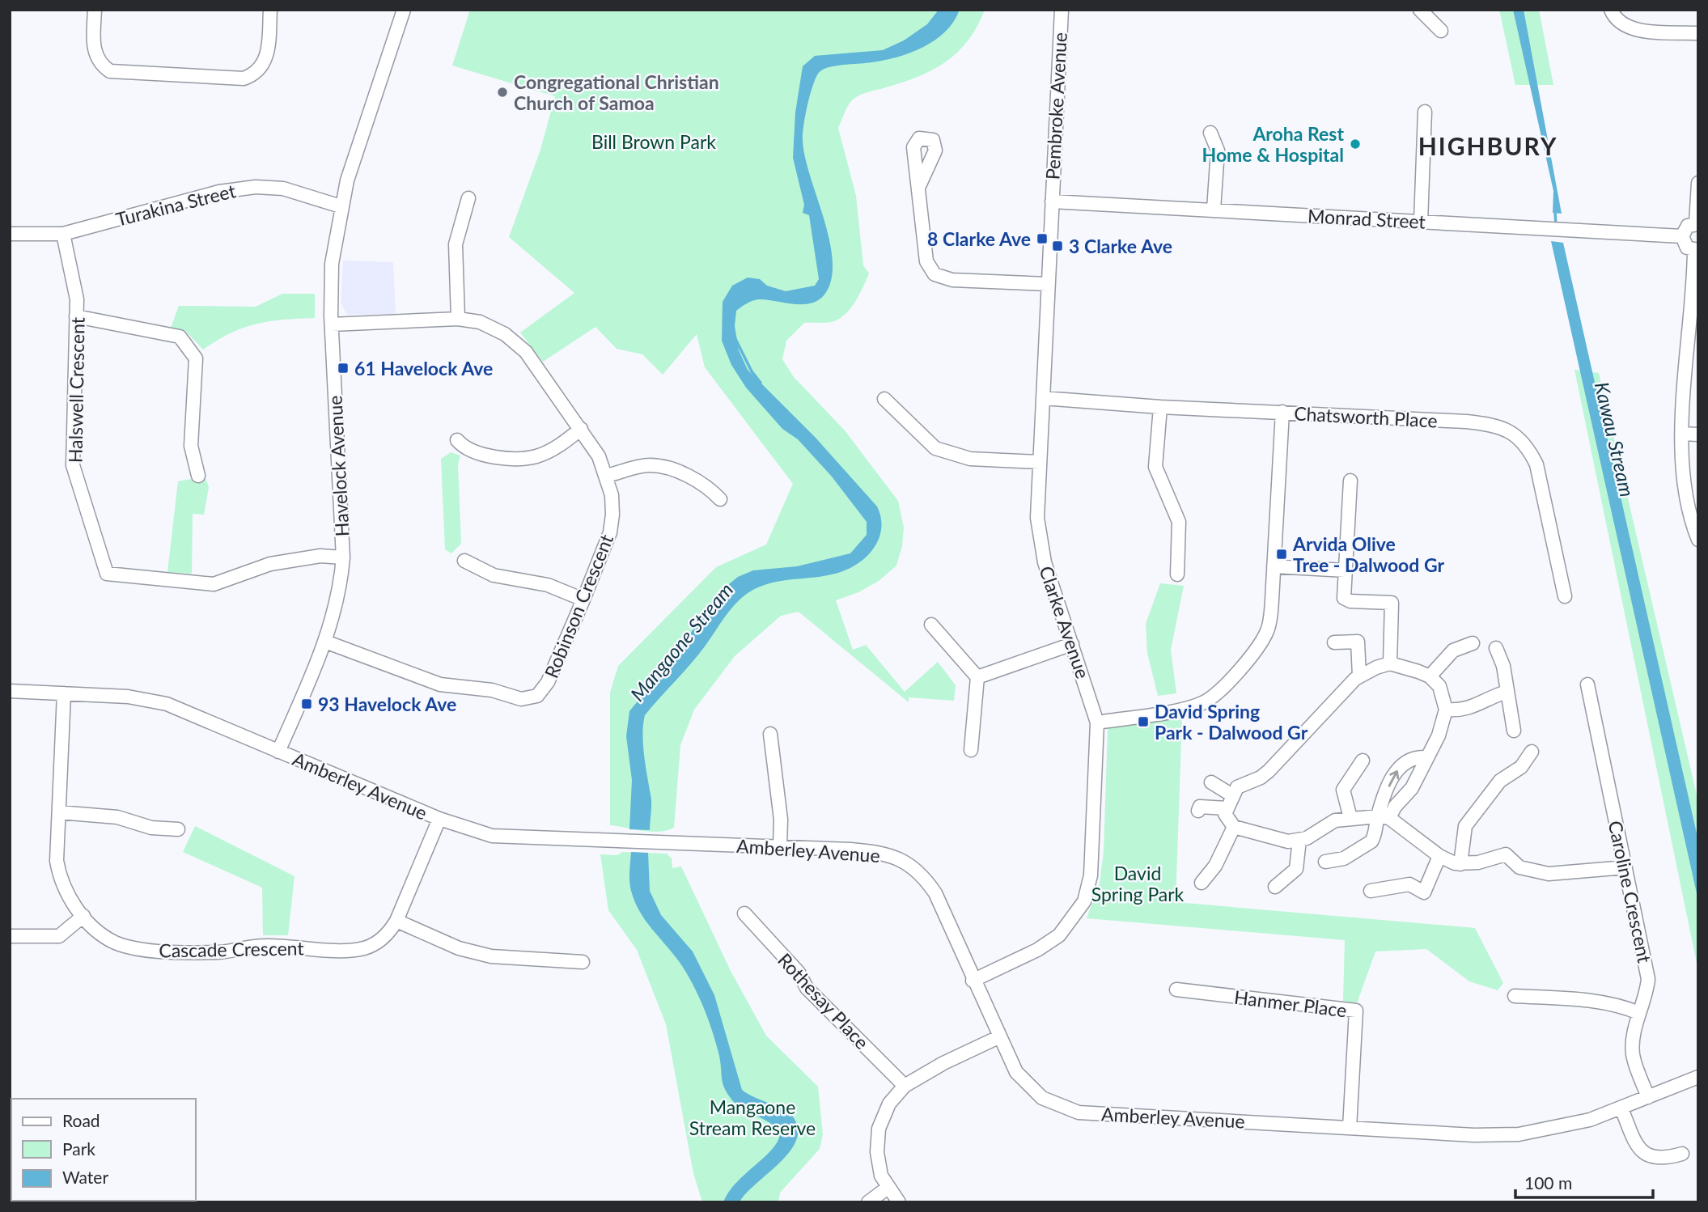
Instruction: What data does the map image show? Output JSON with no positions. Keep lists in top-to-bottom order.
{
  "streets": {
    "street": [
      "Pembroke Avenue",
      "Turakina Street",
      "Monrad Street",
      "Halswell Crescent",
      "Chatsworth Place",
      "Havelock Avenue",
      "Robinson Crescent",
      "Clarke Avenue",
      "Amberley Avenue",
      "Caroline Crescent",
      "Cascade Crescent",
      "Rothesay Place",
      "Hanmer Place"
    ]
  },
  "crossings": [
    ["Pembroke Avenue", "Monrad Street"],
    ["Pembroke Avenue", "Clarke Avenue"],
    ["Turakina Street", "Halswell Crescent"],
    ["Turakina Street", "Havelock Avenue"],
    ["Monrad Street", "Clarke Avenue"],
    ["Halswell Crescent", "Havelock Avenue"],
    ["Chatsworth Place", "Clarke Avenue"],
    ["Havelock Avenue", "Robinson Crescent"],
    ["Havelock Avenue", "Amberley Avenue"],
    ["Clarke Avenue", "Amberley Avenue"],
    ["Amberley Avenue", "Caroline Crescent"],
    ["Amberley Avenue", "Cascade Crescent"],
    ["Amberley Avenue", "Hanmer Place"]
  ],
  "districts": ["HIGHBURY"],
  "water": ["Kawau Stream", "Mangaone Stream"],
  "parks": ["Bill Brown Park", "David Spring Park", "Mangaone Stream Reserve"],
  "places": {
    "other": ["Congregational Christian Church of Samoa", "Aroha Rest Home & Hospital"],
    "transit": [
      "8 Clarke Ave",
      "3 Clarke Ave",
      "61 Havelock Ave",
      "Arvida Olive Tree - Dalwood Gr",
      "93 Havelock Ave",
      "David Spring Park - Dalwood Gr"
    ]
  },
  "legend": ["Road", "Park", "Water"],
  "scale_bar": "100 m"
}
